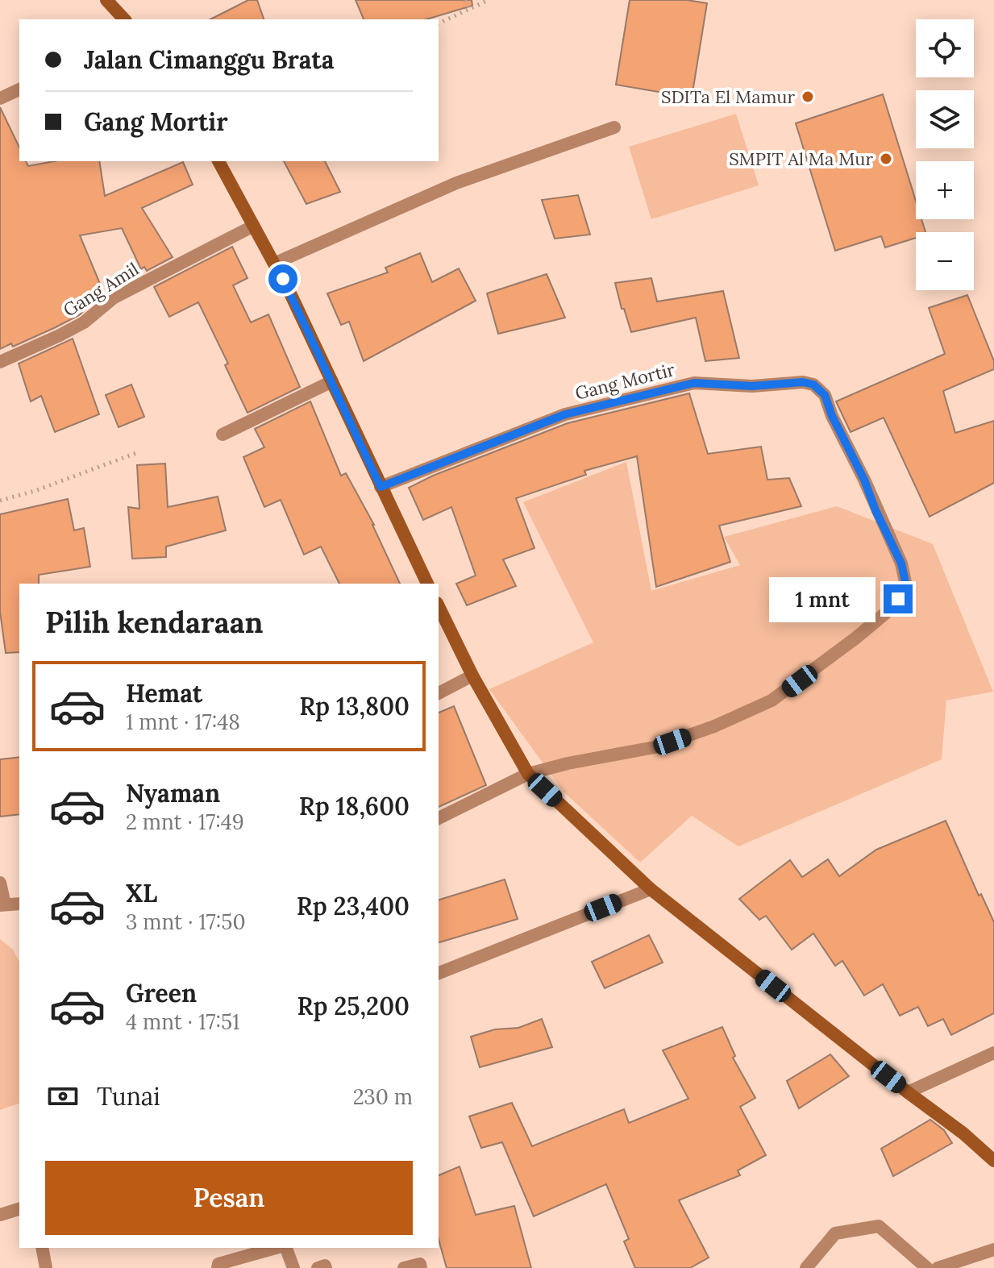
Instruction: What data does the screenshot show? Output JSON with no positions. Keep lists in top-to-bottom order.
{
  "streets": {
    "street": ["Gang Amil", "Gang Mortir"]
  },
  "places": ["SDITa El Mamur", "SMPIT Al Ma Mur"],
  "page": {
    "map_buttons": ["+", "−"],
    "banner": ["Jalan Cimanggu Brata", "Gang Mortir"],
    "bubble": "1 mnt",
    "heading": "Pilih kendaraan",
    "list": [
      {
        "name": "Hemat",
        "note": "1 mnt · 17:48",
        "value": "Rp 13,800"
      },
      {
        "name": "Nyaman",
        "note": "2 mnt · 17:49",
        "value": "Rp 18,600"
      },
      {
        "name": "XL",
        "note": "3 mnt · 17:50",
        "value": "Rp 23,400"
      },
      {
        "name": "Green",
        "note": "4 mnt · 17:51",
        "value": "Rp 25,200"
      }
    ],
    "pay": ["Tunai", "230 m"],
    "buttons": "Pesan"
  }
}
